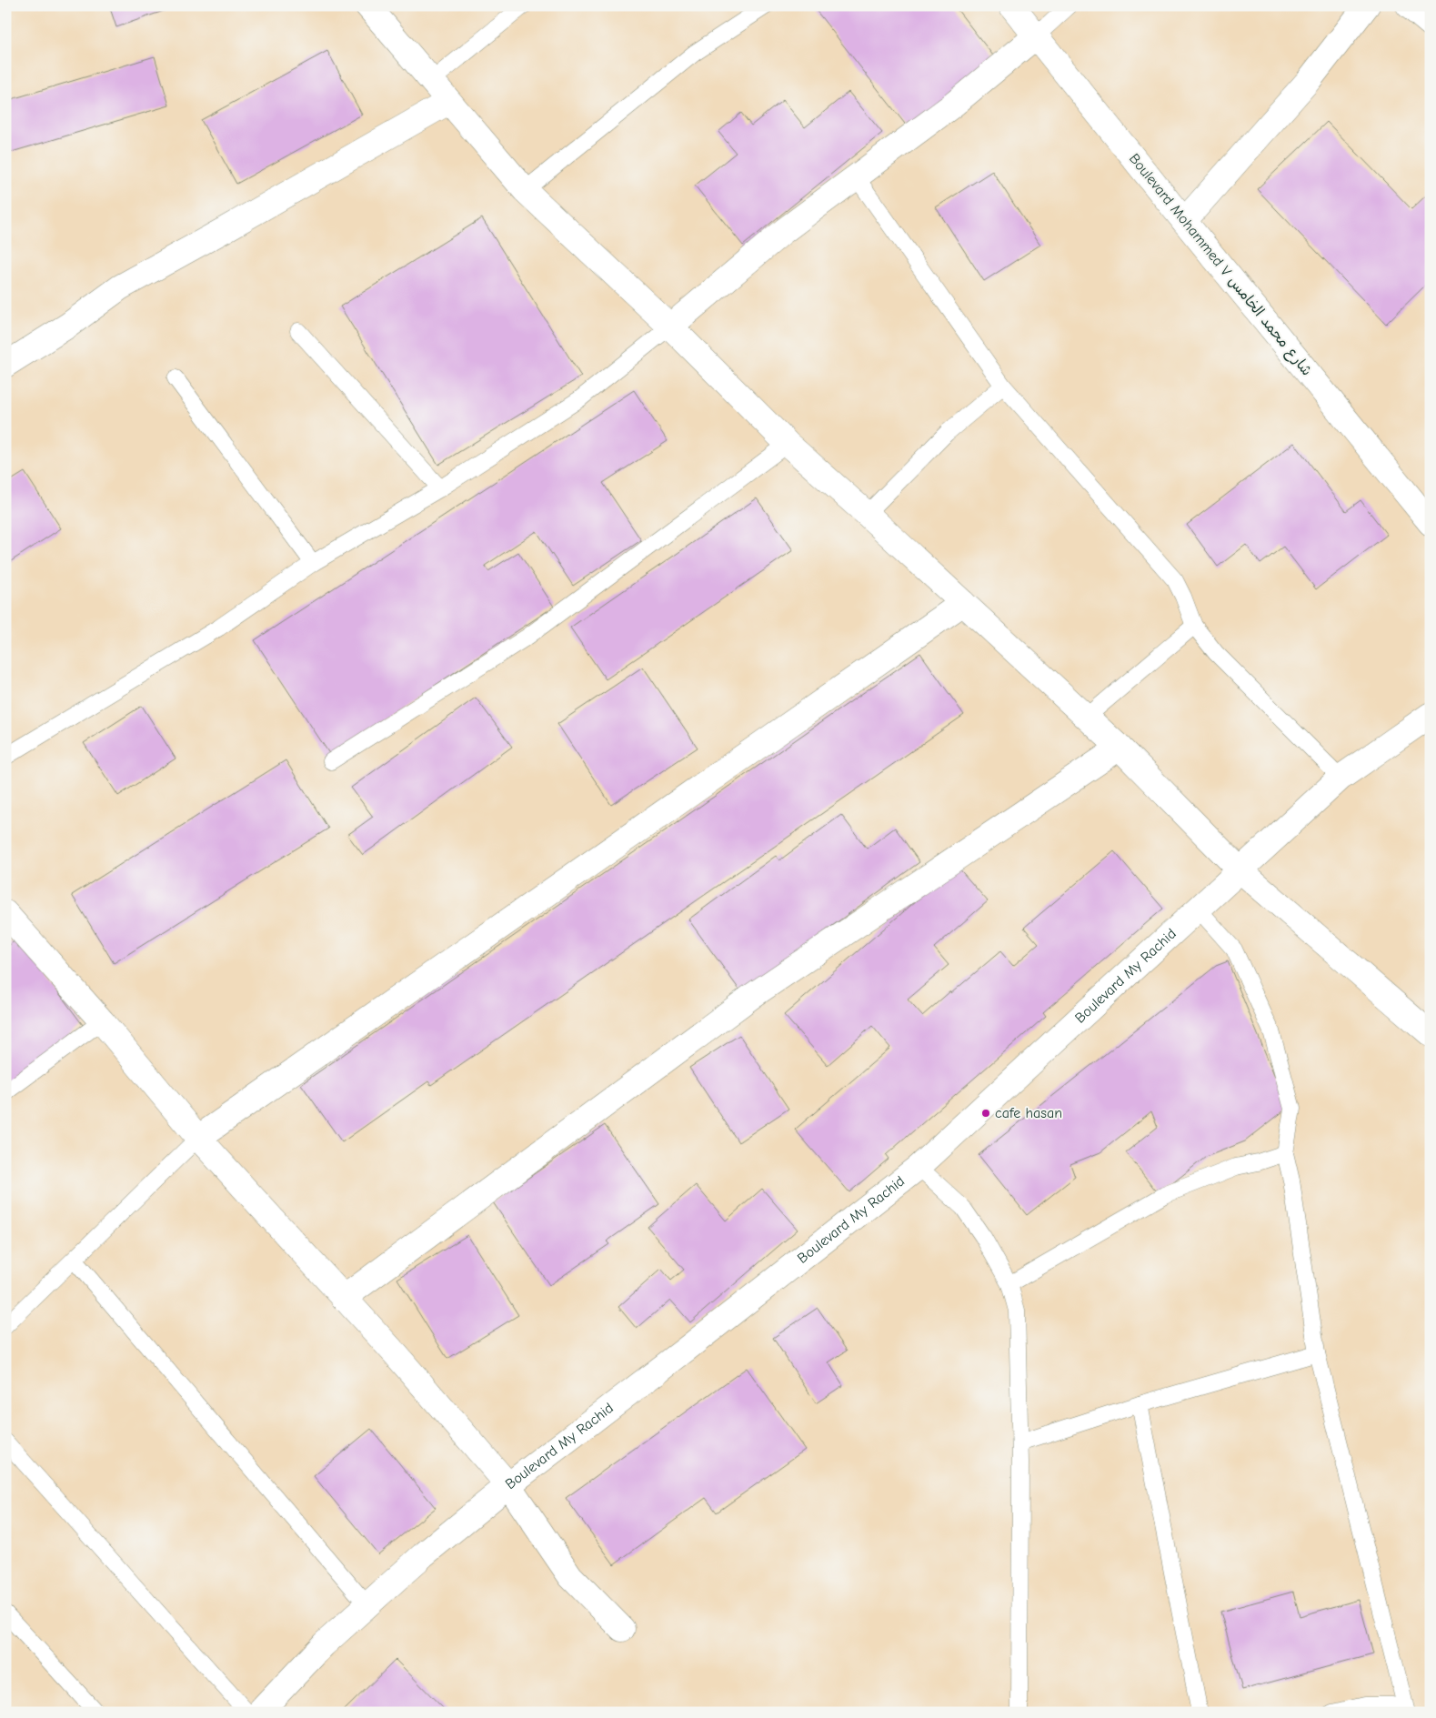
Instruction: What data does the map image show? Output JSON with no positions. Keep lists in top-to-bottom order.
{
  "streets": {
    "street": ["Boulevard Mohammed V شارع محمد الخامس", "Boulevard My Rachid"]
  },
  "places": ["cafe hasan"]
}
